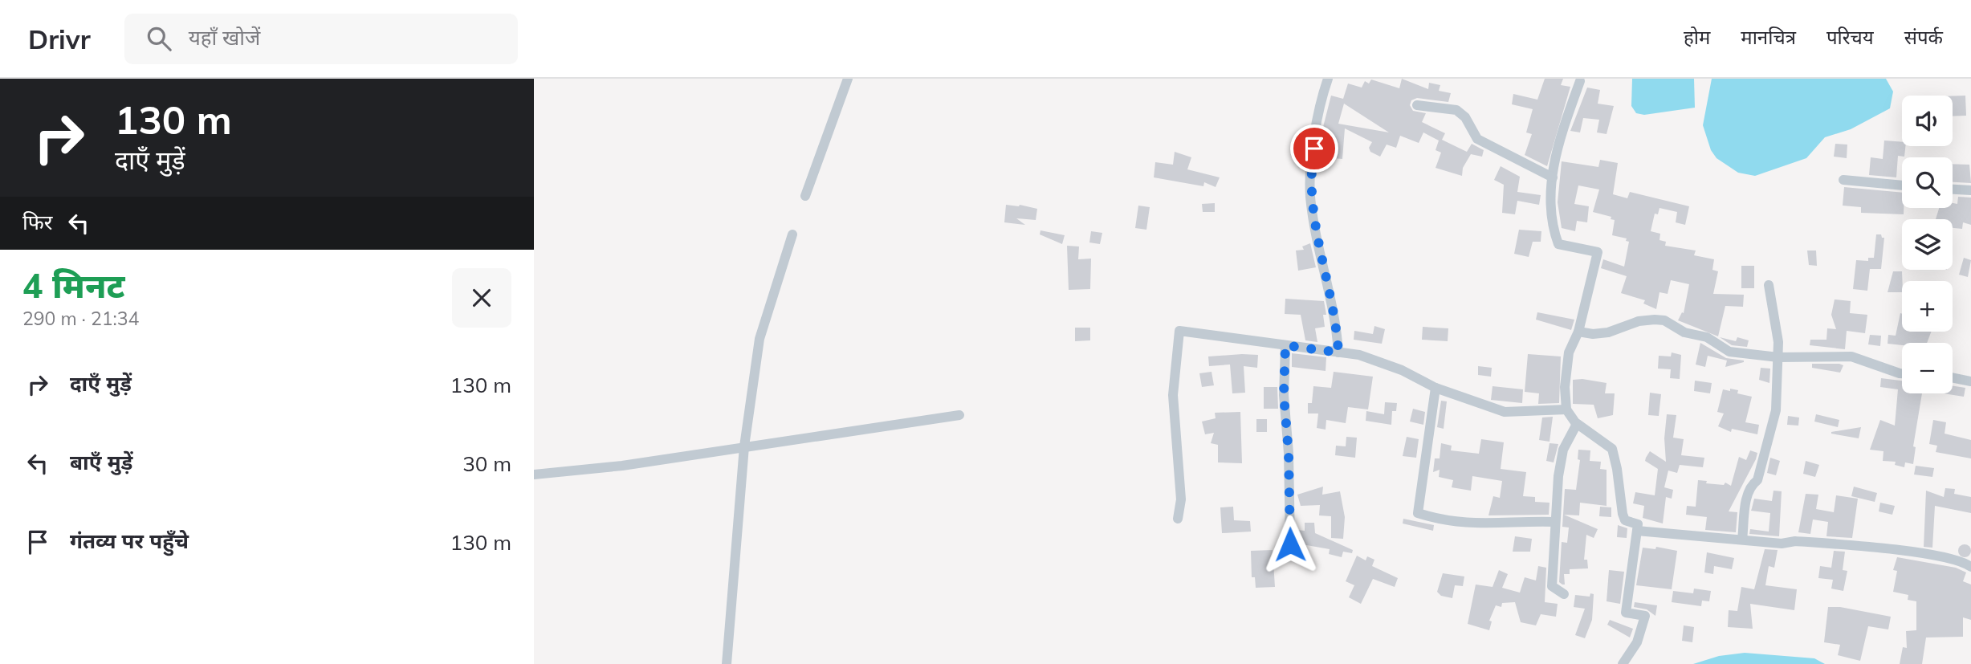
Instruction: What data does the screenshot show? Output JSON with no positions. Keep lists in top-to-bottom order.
{
  "page": {
    "header": "Drivr",
    "search": "यहाँ खोजें",
    "nav": [
      "होम",
      "मानचित्र",
      "परिचय",
      "संपर्क"
    ],
    "turn": ["130 m", "दाएँ मुड़ें"],
    "map_buttons": ["+", "−"],
    "then": "फिर",
    "heading": ["4 मिनट", "290 m · 21:34"],
    "list": [
      {
        "name": "दाएँ मुड़ें",
        "value": "130 m"
      },
      {
        "name": "बाएँ मुड़ें",
        "value": "30 m"
      },
      {
        "name": "गंतव्य पर पहुँचे",
        "value": "130 m"
      }
    ]
  }
}
